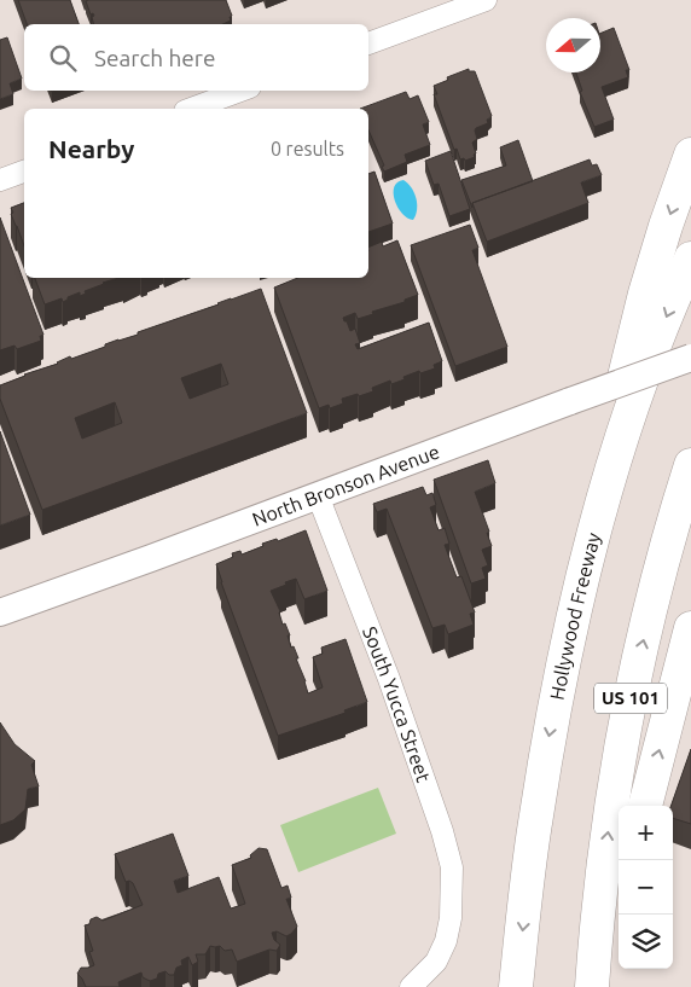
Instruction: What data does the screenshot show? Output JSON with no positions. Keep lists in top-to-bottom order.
{
  "streets": {
    "highway": ["Hollywood Freeway", "US 101"],
    "street": ["North Bronson Avenue", "South Yucca Street"]
  },
  "crossings": [
    ["North Bronson Avenue", "South Yucca Street"]
  ],
  "north": "left",
  "page": {
    "search": "Search here",
    "heading": ["Nearby", "0 results"],
    "map_buttons": ["+", "−"]
  }
}
